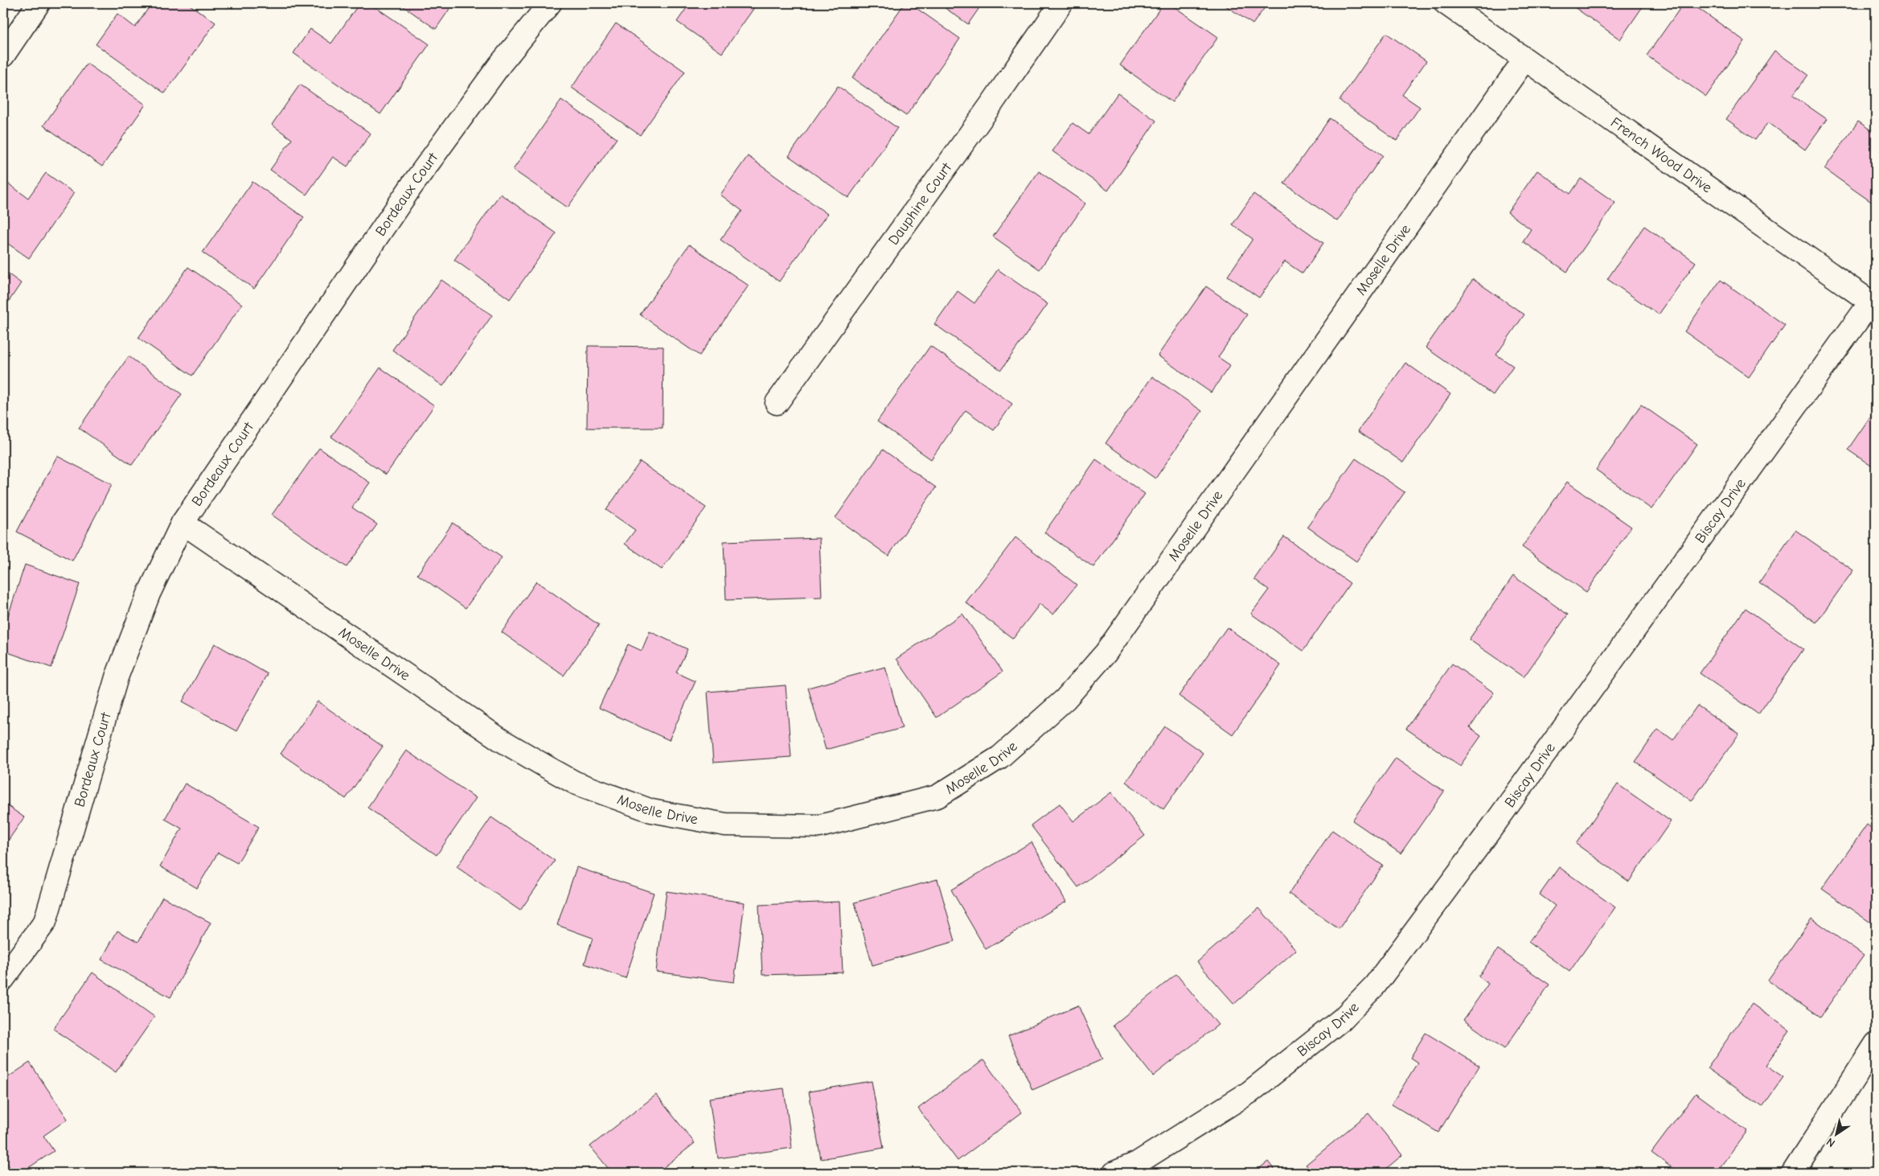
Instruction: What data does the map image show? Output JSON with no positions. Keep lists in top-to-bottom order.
{
  "streets": {
    "street": [
      "French Wood Drive",
      "Bordeaux Court",
      "Dauphine Court",
      "Moselle Drive",
      "Biscay Drive"
    ]
  },
  "crossings": [
    ["French Wood Drive", "Moselle Drive"],
    ["French Wood Drive", "Biscay Drive"],
    ["Bordeaux Court", "Moselle Drive"]
  ],
  "north": "bottom left"
}
